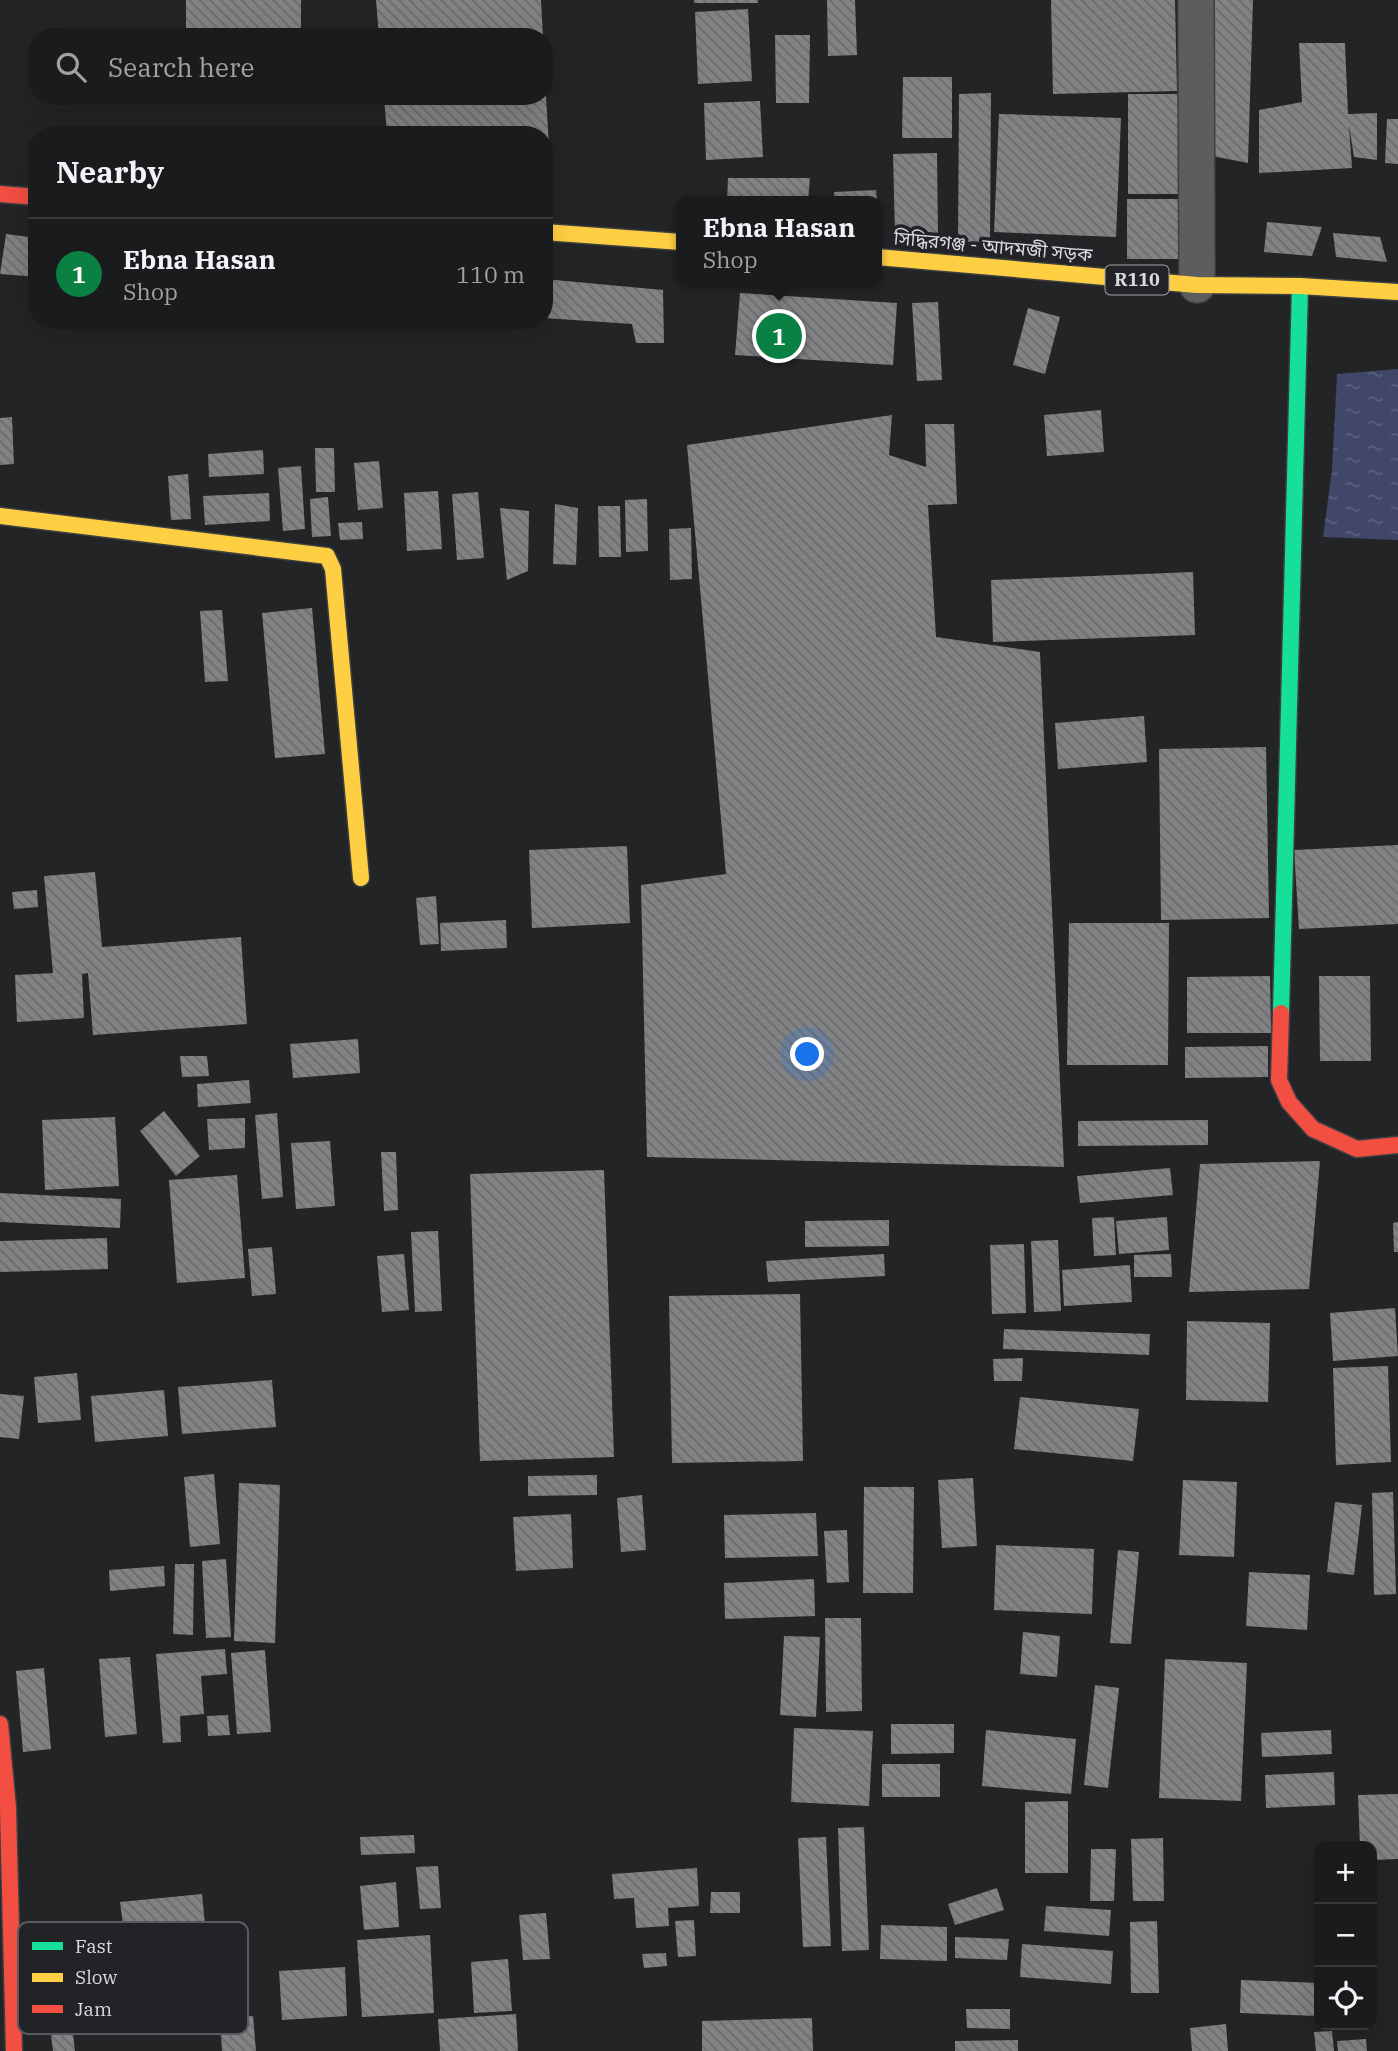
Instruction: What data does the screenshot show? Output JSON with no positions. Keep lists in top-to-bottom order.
{
  "streets": {
    "street": ["সিদ্ধিরগঞ্জ - আদমজী সড়ক", "R110"]
  },
  "legend": ["Fast", "Slow", "Jam"],
  "page": {
    "search": "Search here",
    "heading": "Nearby",
    "popup": ["Ebna Hasan", "Shop"],
    "list": [
      {
        "mark": "1",
        "name": "Ebna Hasan",
        "note": "Shop",
        "value": "110 m"
      }
    ],
    "pins": "1",
    "map_buttons": ["+", "−"]
  }
}
